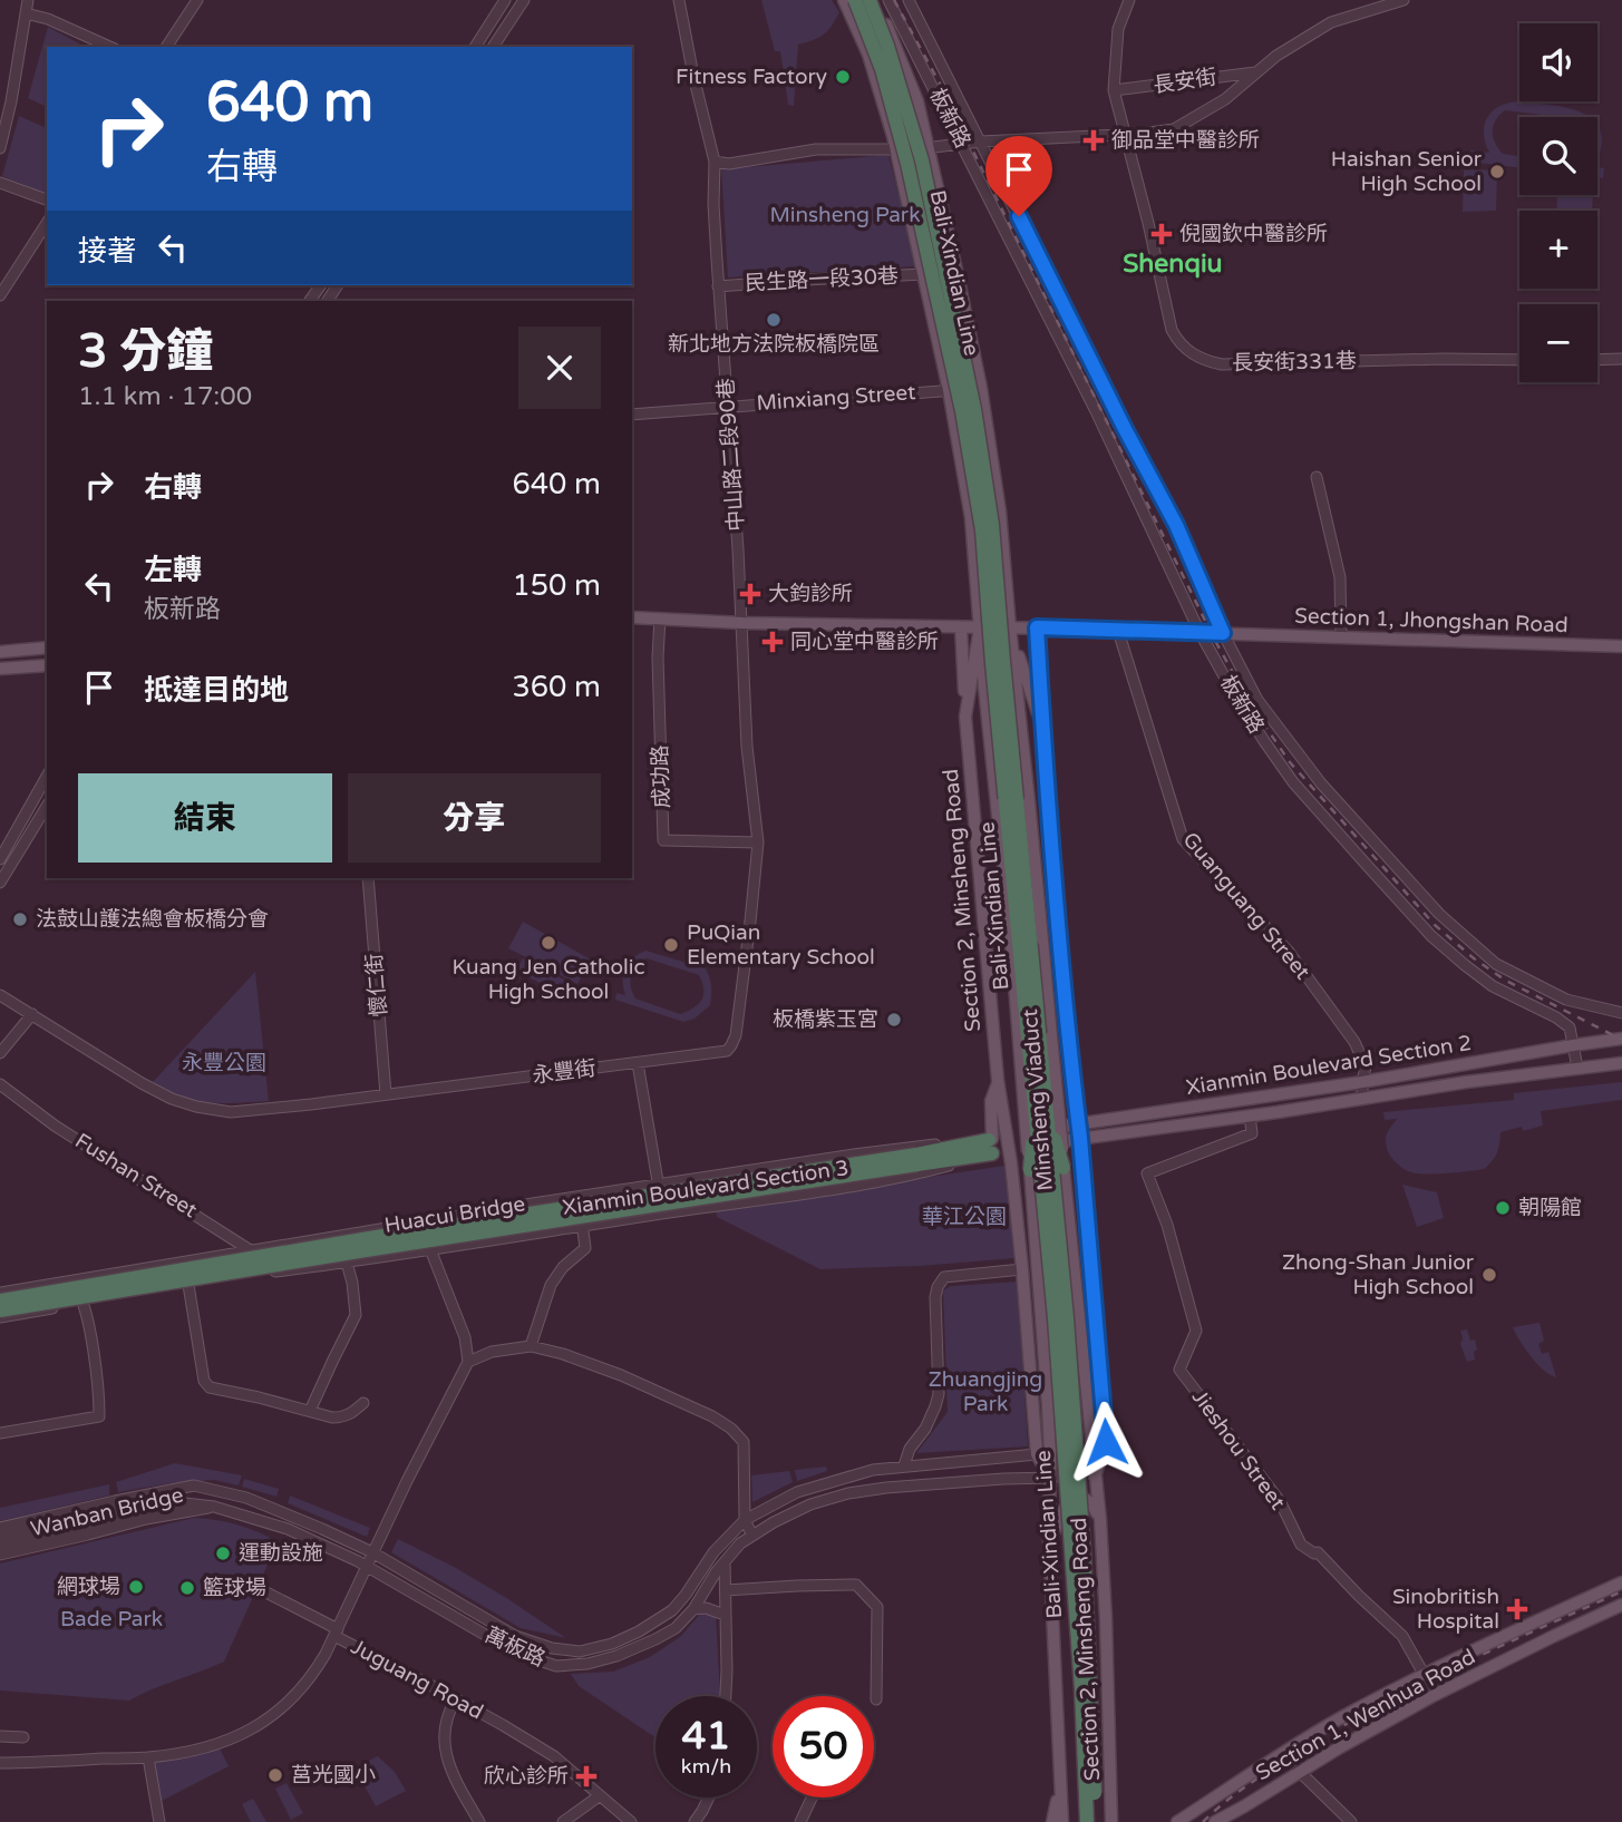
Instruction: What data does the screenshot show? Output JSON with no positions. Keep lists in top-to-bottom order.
{
  "streets": {
    "highway": ["Bali-Xindian Line", "Huacui Bridge"],
    "main road": [
      "Section 1, Jhongshan Road",
      "Section 2, Minsheng Road",
      "Xianmin Boulevard Section 2",
      "Minsheng Viaduct",
      "Xianmin Boulevard Section 3",
      "Section 1, Wenhua Road"
    ],
    "street": [
      "長安街",
      "板新路",
      "民生路一段30巷",
      "長安街331巷",
      "Minxiang Street",
      "中山路二段90巷",
      "成功路",
      "Guanguang Street",
      "懷仁街",
      "永豐街",
      "Fushan Street",
      "Jieshou Street",
      "Wanban Bridge",
      "萬板路",
      "Juguang Road"
    ]
  },
  "crossings": [
    ["長安街", "長安街331巷"],
    ["板新路", "Section 1, Jhongshan Road"],
    ["板新路", "Xianmin Boulevard Section 2"],
    ["民生路一段30巷", "中山路二段90巷"],
    ["Minxiang Street", "中山路二段90巷"],
    ["中山路二段90巷", "Section 1, Jhongshan Road"],
    ["中山路二段90巷", "永豐街"],
    ["Section 1, Jhongshan Road", "成功路"],
    ["Section 1, Jhongshan Road", "Section 2, Minsheng Road"],
    ["Section 1, Jhongshan Road", "Guanguang Street"],
    ["Section 1, Jhongshan Road", "永豐街"],
    ["Section 1, Jhongshan Road", "Minsheng Viaduct"],
    ["成功路", "永豐街"],
    ["Section 2, Minsheng Road", "Xianmin Boulevard Section 2"],
    ["Section 2, Minsheng Road", "Minsheng Viaduct"],
    ["Section 2, Minsheng Road", "Xianmin Boulevard Section 3"],
    ["Section 2, Minsheng Road", "萬板路"],
    ["Guanguang Street", "Xianmin Boulevard Section 2"],
    ["懷仁街", "永豐街"],
    ["Xianmin Boulevard Section 2", "Xianmin Boulevard Section 3"],
    ["Xianmin Boulevard Section 2", "Jieshou Street"],
    ["Minsheng Viaduct", "萬板路"],
    ["Fushan Street", "Xianmin Boulevard Section 3"],
    ["Jieshou Street", "Section 1, Wenhua Road"],
    ["Wanban Bridge", "萬板路"],
    ["萬板路", "Juguang Road"]
  ],
  "districts": ["Shenqiu"],
  "parks": [
    "Minsheng Park",
    "永豐公園",
    "華江公園",
    "Zhuangjing Park",
    "Bade Park"
  ],
  "places": {
    "other": [
      "Fitness Factory",
      "Haishan Senior High School",
      "新北地方法院板橋院區",
      "法鼓山護法總會板橋分會",
      "Kuang Jen Catholic High School",
      "PuQian Elementary School",
      "板橋紫玉宮",
      "朝陽館",
      "Zhong-Shan Junior High School",
      "運動設施",
      "網球場",
      "籃球場",
      "莒光國小"
    ],
    "health": [
      "御品堂中醫診所",
      "倪國欽中醫診所",
      "大鈞診所",
      "同心堂中醫診所",
      "Sinobritish Hospital",
      "欣心診所"
    ]
  },
  "page": {
    "map_buttons": ["+", "−"],
    "turn": ["640 m", "右轉"],
    "then": "接著",
    "heading": ["3 分鐘", "1.1 km · 17:00"],
    "list": [
      {
        "name": "右轉",
        "value": "640 m"
      },
      {
        "name": "左轉",
        "note": "板新路",
        "value": "150 m"
      },
      {
        "name": "抵達目的地",
        "value": "360 m"
      }
    ],
    "buttons": ["結束", "分享"],
    "speed": "41 km/h",
    "limit": "50"
  }
}
